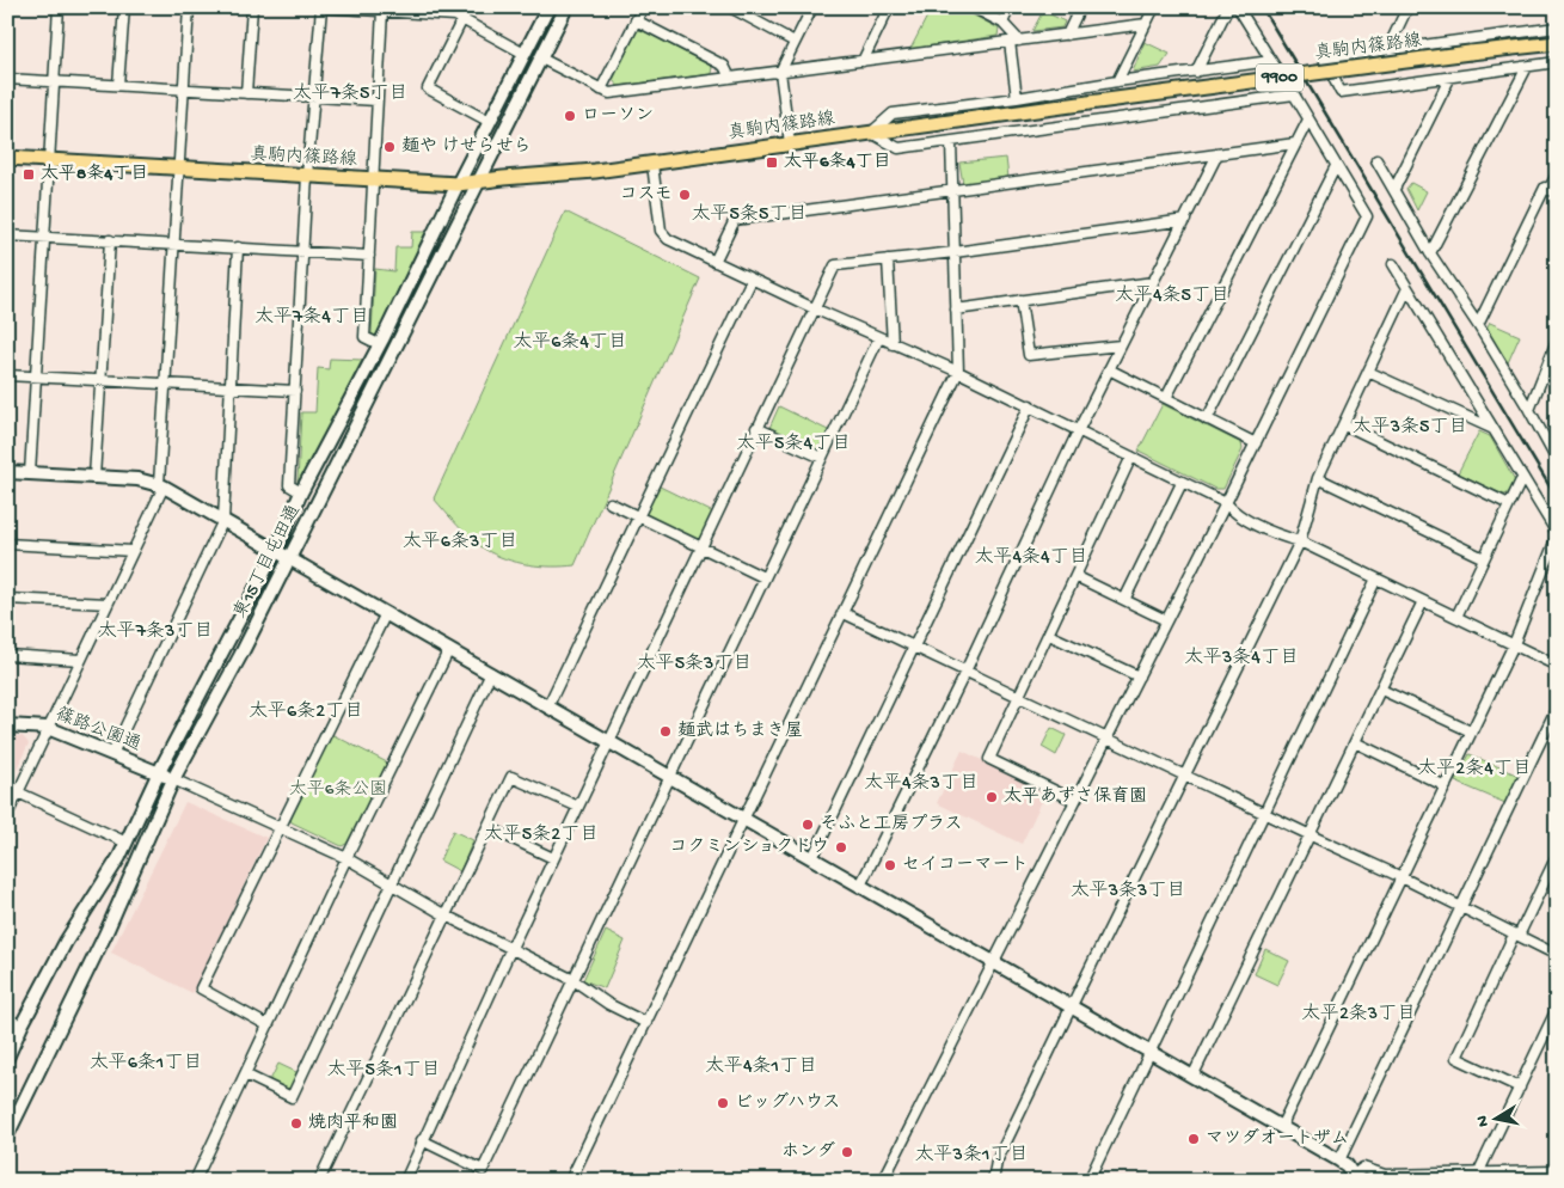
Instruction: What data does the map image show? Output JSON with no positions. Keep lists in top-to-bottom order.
{
  "streets": {
    "main road": ["真駒内篠路線", "9900"],
    "street": ["東15丁目屯田通", "篠路公園通"]
  },
  "crossings": [
    ["真駒内篠路線", "東15丁目屯田通"],
    ["東15丁目屯田通", "篠路公園通"]
  ],
  "districts": [
    "太平7条5丁目",
    "太平5条5丁目",
    "太平4条5丁目",
    "太平7条4丁目",
    "太平6条4丁目",
    "太平3条5丁目",
    "太平5条4丁目",
    "太平6条3丁目",
    "太平4条4丁目",
    "太平7条3丁目",
    "太平3条4丁目",
    "太平5条3丁目",
    "太平6条2丁目",
    "太平2条4丁目",
    "太平4条3丁目",
    "太平5条2丁目",
    "太平3条3丁目",
    "太平2条3丁目",
    "太平6条1丁目",
    "太平4条1丁目",
    "太平5条1丁目",
    "太平3条1丁目"
  ],
  "parks": ["太平6条公園"],
  "places": {
    "other": [
      "ローソン",
      "麺や けせらせら",
      "コスモ",
      "麺武はちまき屋",
      "太平あずさ保育園",
      "そふと工房プラス",
      "コクミンショクドウ",
      "セイコーマート",
      "ビッグハウス",
      "焼肉平和園",
      "マツダオートザム",
      "ホンダ"
    ],
    "transit": ["太平6条4丁目", "太平8条4丁目"]
  },
  "north": "left"
}
